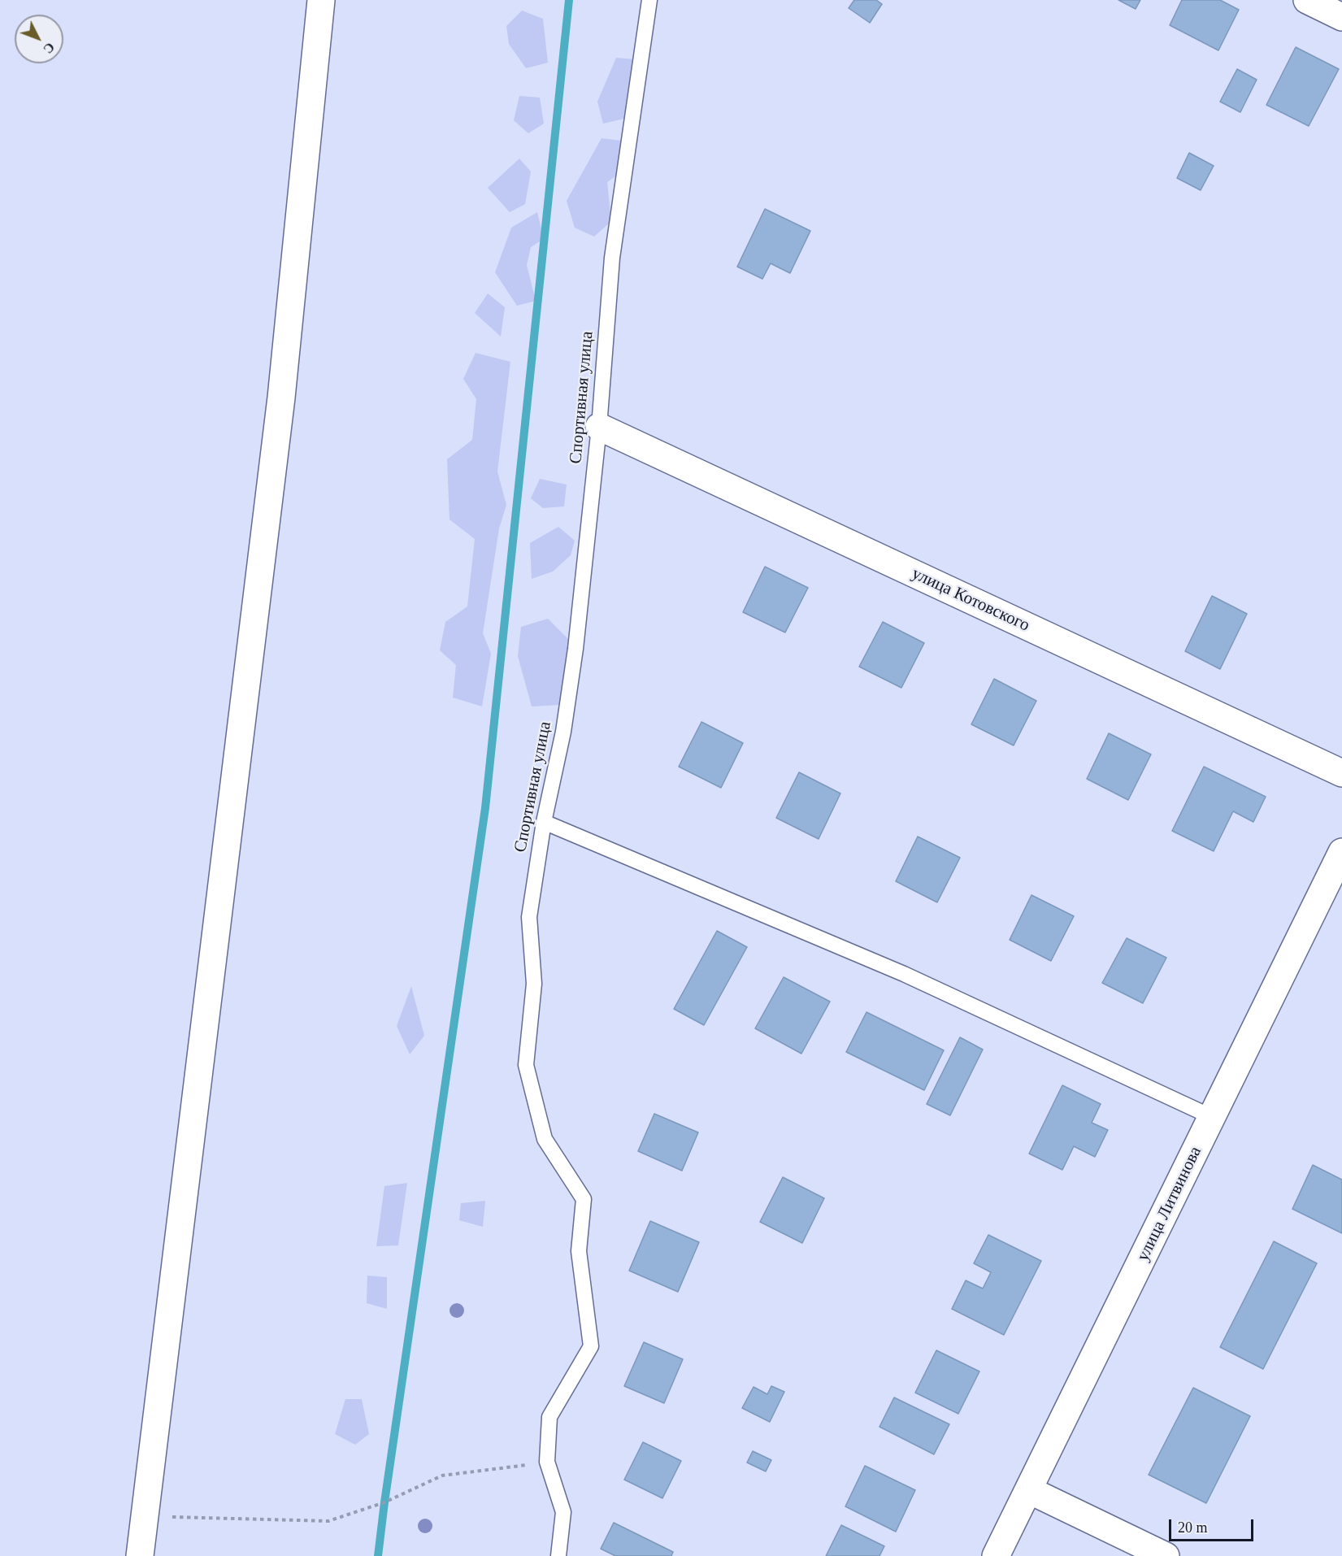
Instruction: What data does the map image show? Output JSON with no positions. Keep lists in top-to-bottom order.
{
  "streets": {
    "street": ["улица Котовского", "улица Литвинова"],
    "lane": ["Спортивная улица"]
  },
  "crossings": [
    ["Спортивная улица", "улица Котовского"]
  ],
  "scale_bar": "20 m",
  "north": "bottom right"
}
